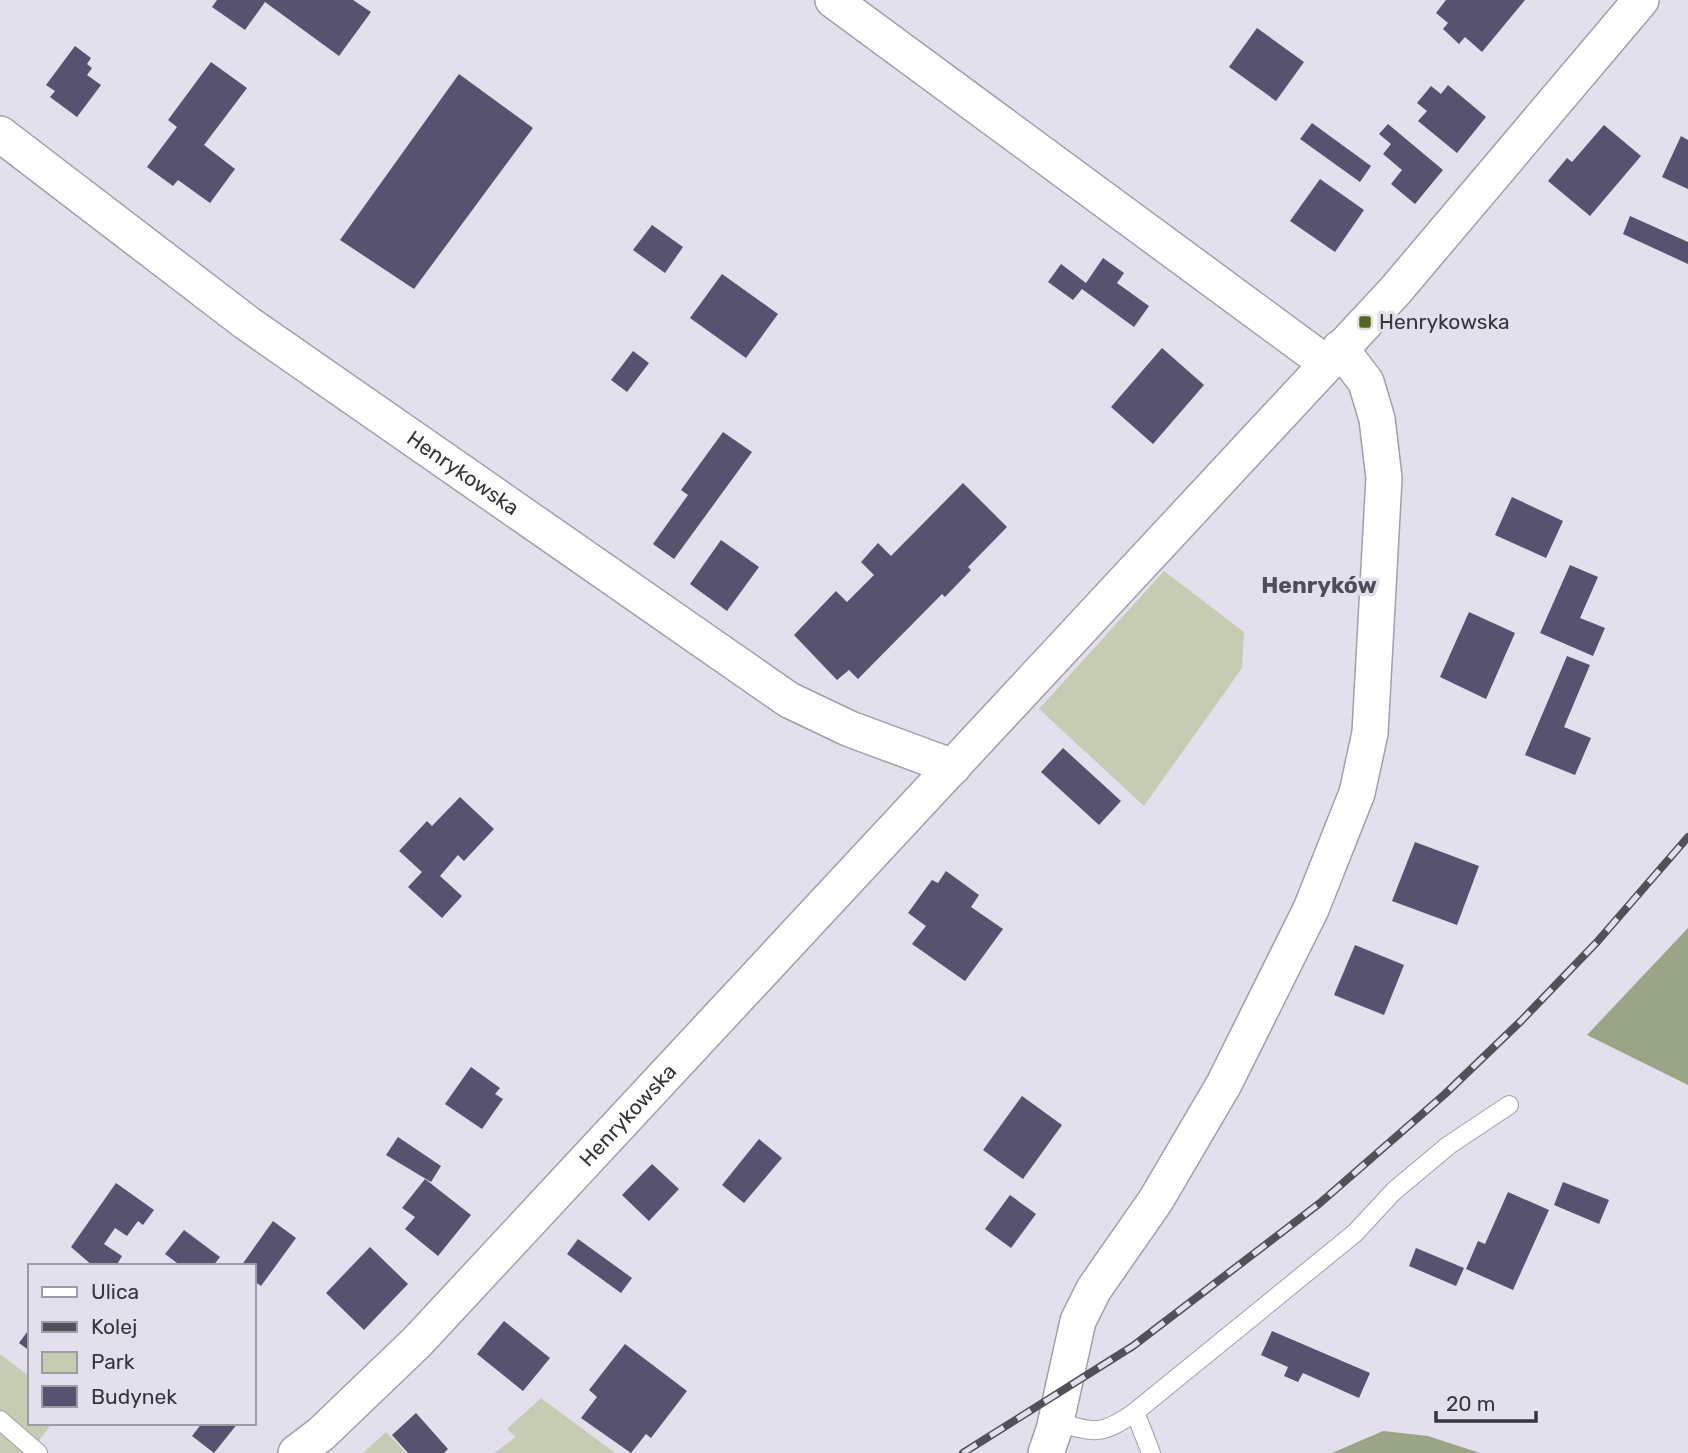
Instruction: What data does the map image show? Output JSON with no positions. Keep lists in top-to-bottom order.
{
  "streets": {
    "street": ["Henrykowska"]
  },
  "districts": ["Henryków"],
  "places": {
    "transit": ["Henrykowska"]
  },
  "legend": [
    "Ulica",
    "Kolej",
    "Park",
    "Budynek"
  ],
  "scale_bar": "20 m"
}
